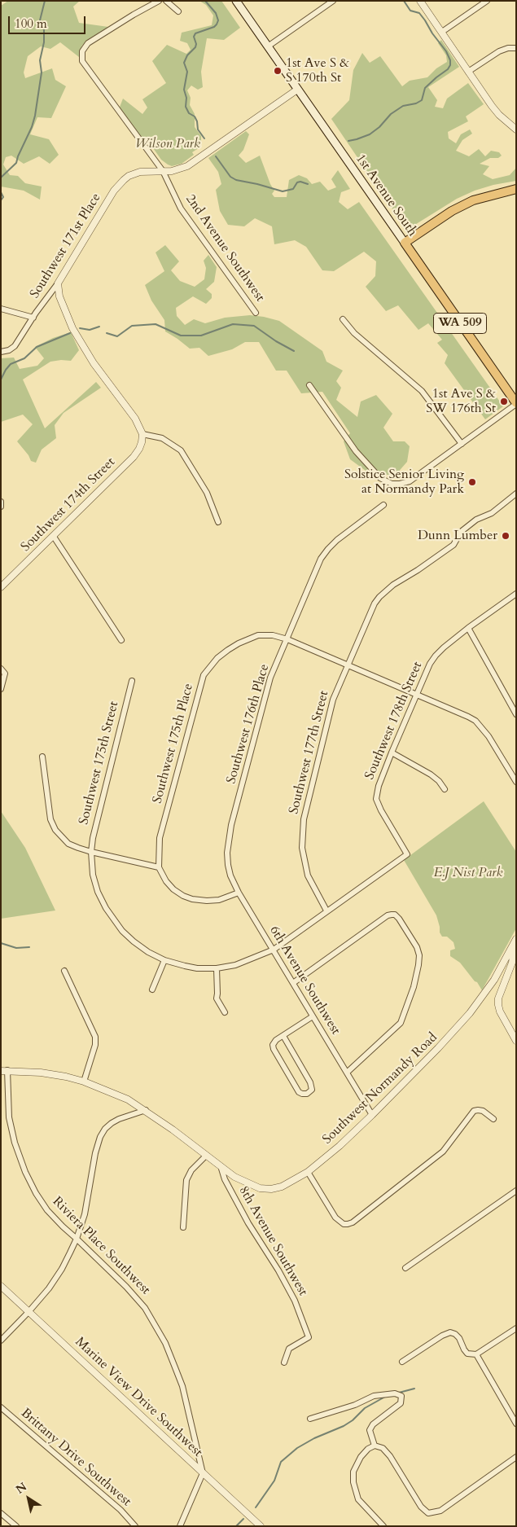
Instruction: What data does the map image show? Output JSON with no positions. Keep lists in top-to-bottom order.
{
  "streets": {
    "main road": ["1st Avenue South", "WA 509"],
    "street": [
      "Southwest 171st Place",
      "2nd Avenue Southwest",
      "Southwest 174th Street",
      "Southwest 178th Street",
      "Southwest 176th Place",
      "Southwest 175th Place",
      "Southwest 177th Street",
      "Southwest 175th Street",
      "6th Avenue Southwest",
      "Southwest Normandy Road",
      "8th Avenue Southwest",
      "Riviera Place Southwest",
      "Marine View Drive Southwest",
      "Brittany Drive Southwest"
    ]
  },
  "crossings": [
    ["1st Avenue South", "Southwest 171st Place"],
    ["Southwest 171st Place", "2nd Avenue Southwest"],
    ["Southwest 178th Street", "Southwest 175th Place"],
    ["Southwest 178th Street", "Southwest 177th Street"],
    ["Southwest 176th Place", "Southwest 175th Place"],
    ["Southwest 176th Place", "6th Avenue Southwest"],
    ["Southwest 175th Place", "Southwest 177th Street"],
    ["6th Avenue Southwest", "Southwest Normandy Road"],
    ["Southwest Normandy Road", "8th Avenue Southwest"],
    ["Southwest Normandy Road", "Riviera Place Southwest"],
    ["Riviera Place Southwest", "Marine View Drive Southwest"]
  ],
  "parks": ["Wilson Park", "E.J Nist Park"],
  "places": [
    "1st Ave S & S 170th St",
    "1st Ave S & SW 176th St",
    "Solstice Senior Living at Normandy Park",
    "Dunn Lumber"
  ],
  "scale_bar": "100 m",
  "north": "top left"
}
